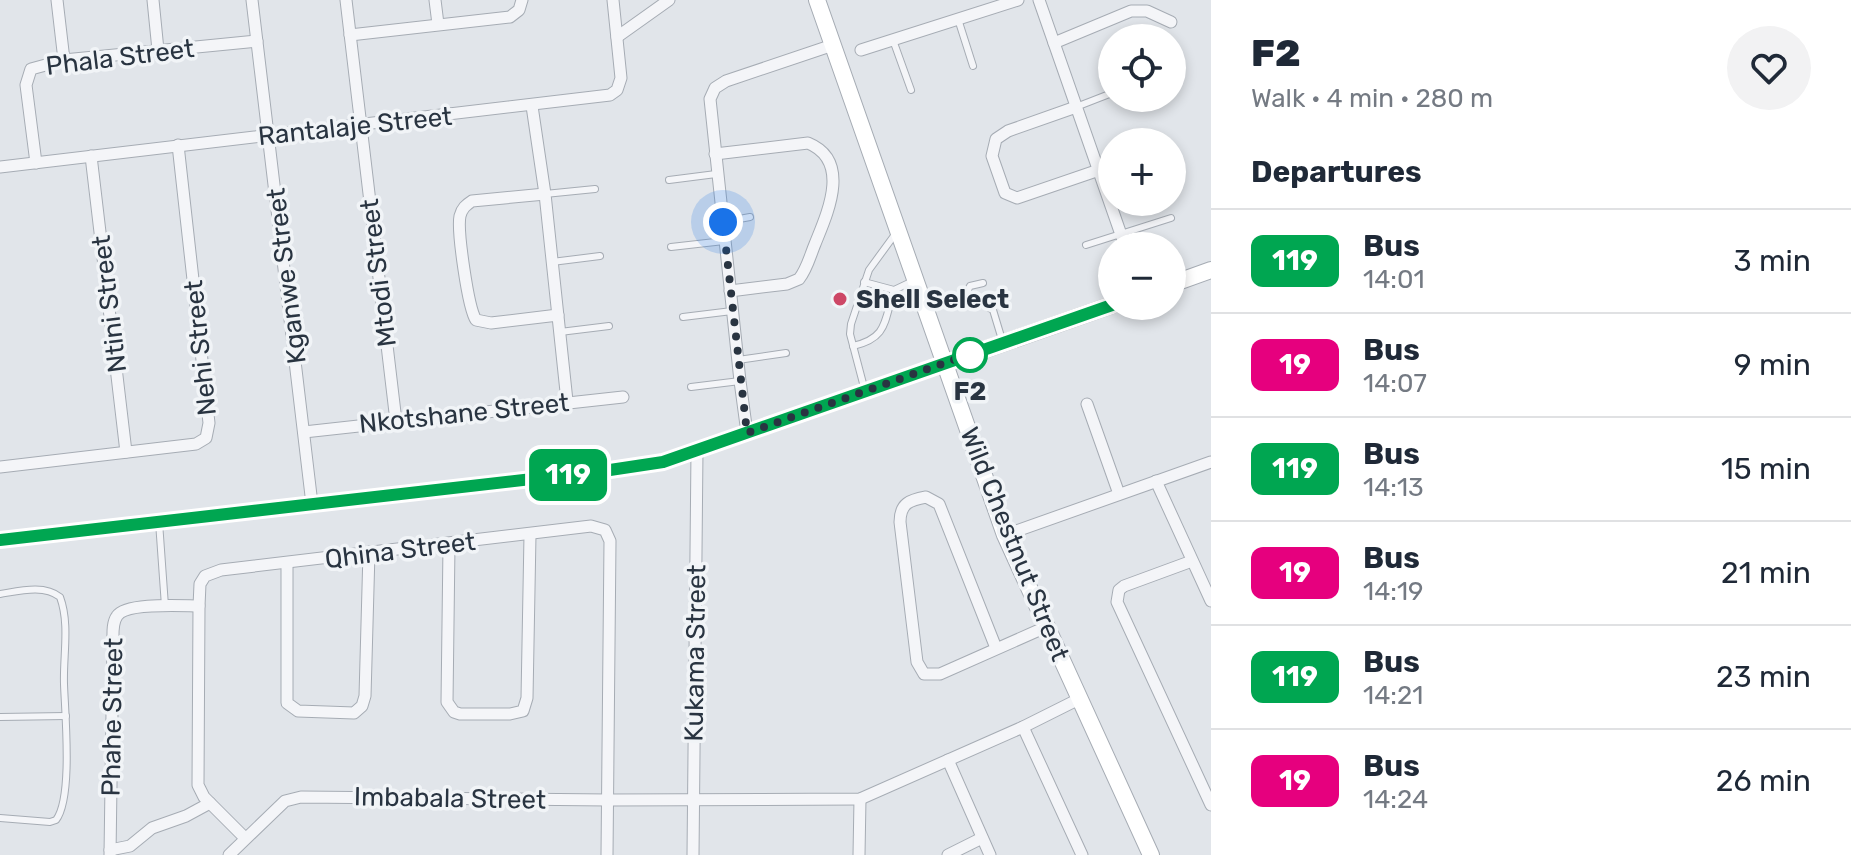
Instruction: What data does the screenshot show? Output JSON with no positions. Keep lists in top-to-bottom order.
{
  "streets": {
    "street": [
      "Phala Street",
      "Rantalaje Street",
      "Mtodi Street",
      "Kganwe Street",
      "Ntini Street",
      "Nehi Street",
      "Nkotshane Street",
      "Wild Chestnut Street",
      "Qhina Street",
      "Kukama Street",
      "Phahe Street",
      "Imbabala Street"
    ]
  },
  "crossings": [
    ["Phala Street", "Rantalaje Street"],
    ["Phala Street", "Kganwe Street"],
    ["Rantalaje Street", "Mtodi Street"],
    ["Rantalaje Street", "Kganwe Street"],
    ["Rantalaje Street", "Ntini Street"],
    ["Rantalaje Street", "Nehi Street"],
    ["Mtodi Street", "Nkotshane Street"],
    ["Kganwe Street", "Nkotshane Street"],
    ["Ntini Street", "Nehi Street"],
    ["Qhina Street", "Phahe Street"],
    ["Qhina Street", "Imbabala Street"],
    ["Kukama Street", "Imbabala Street"]
  ],
  "places": ["Shell Select", "F2"],
  "lines": ["bus line 119"],
  "page": {
    "on_map": "119",
    "heading": [
      ["F2", "Walk · 4 min · 280 m"],
      "Departures"
    ],
    "map_buttons": ["+", "−"],
    "list": [
      {
        "mark": "119",
        "name": "Bus",
        "note": "14:01",
        "value": "3 min"
      },
      {
        "mark": "19",
        "name": "Bus",
        "note": "14:07",
        "value": "9 min"
      },
      {
        "mark": "119",
        "name": "Bus",
        "note": "14:13",
        "value": "15 min"
      },
      {
        "mark": "19",
        "name": "Bus",
        "note": "14:19",
        "value": "21 min"
      },
      {
        "mark": "119",
        "name": "Bus",
        "note": "14:21",
        "value": "23 min"
      },
      {
        "mark": "19",
        "name": "Bus",
        "note": "14:24",
        "value": "26 min"
      }
    ]
  }
}
